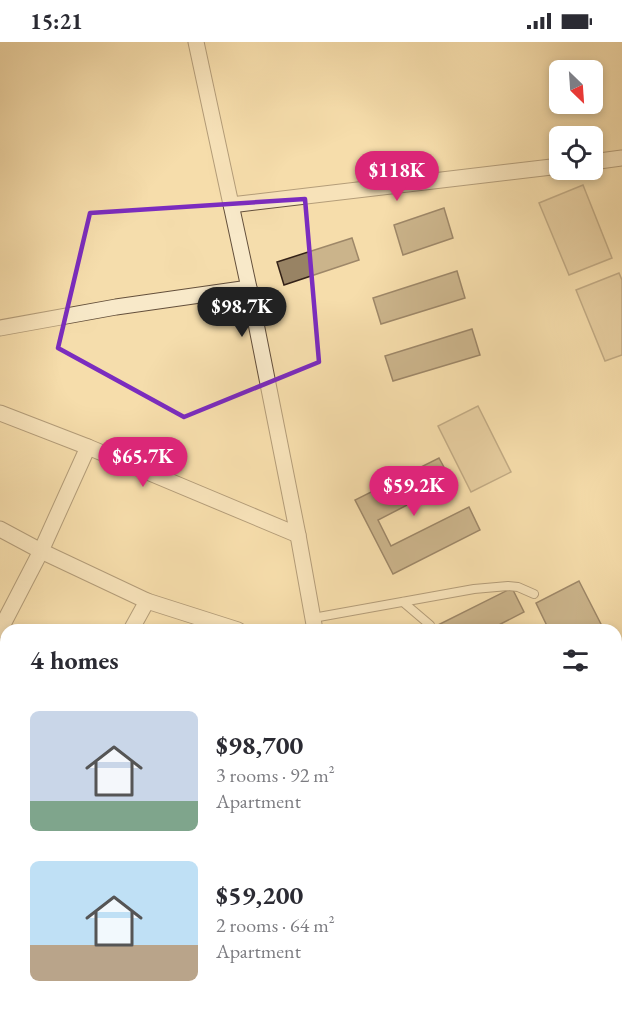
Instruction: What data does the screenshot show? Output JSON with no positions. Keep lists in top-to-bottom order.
{
  "north": "bottom right",
  "page": {
    "status": "15:21",
    "price": [
      "$118K",
      "$98.7K",
      "$65.7K",
      "$59.2K"
    ],
    "heading": "4 homes",
    "list": [
      {
        "name": "$98,700",
        "note": "3 rooms · 92 m² · Apartment"
      },
      {
        "name": "$59,200",
        "note": "2 rooms · 64 m² · Apartment"
      }
    ]
  }
}
